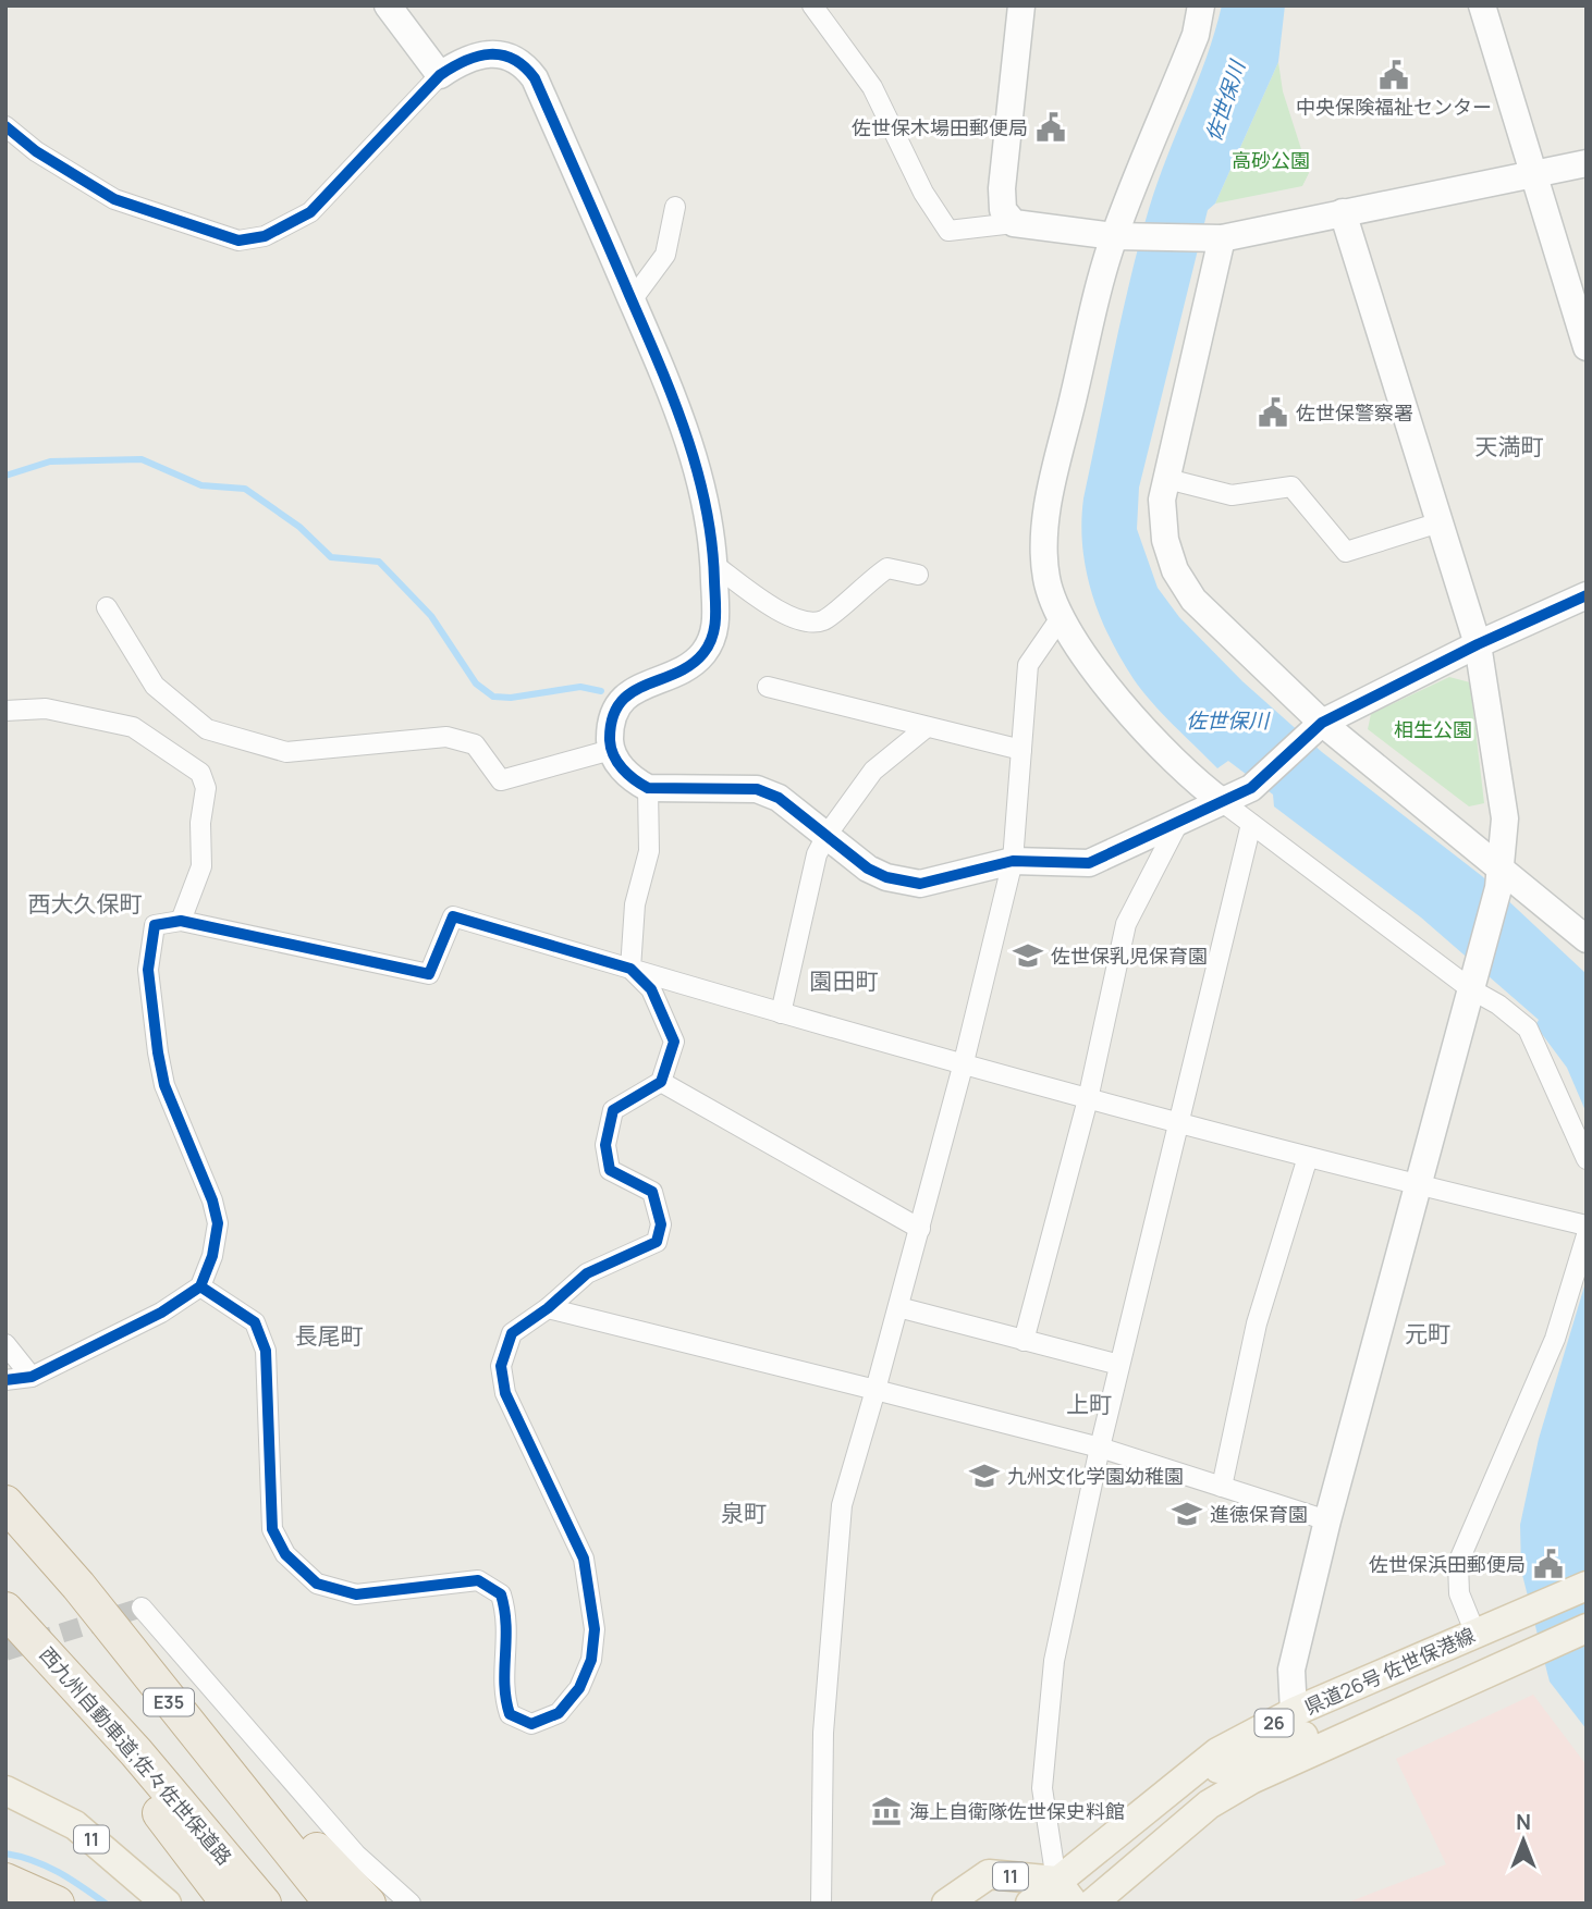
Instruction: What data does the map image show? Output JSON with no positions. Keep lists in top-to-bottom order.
{
  "streets": {
    "highway": ["E35", "西九州自動車道;佐々佐世保道路"],
    "main road": ["県道26号 佐世保港線", "26", "11"]
  },
  "crossings": [
    ["県道26号 佐世保港線", "11"]
  ],
  "districts": [
    "天満町",
    "西大久保町",
    "園田町",
    "元町",
    "長尾町",
    "上町",
    "泉町"
  ],
  "water": ["佐世保川"],
  "parks": ["高砂公園", "相生公園"],
  "places": {
    "public building": [
      "中央保険福祉センター",
      "佐世保木場田郵便局",
      "佐世保警察署",
      "佐世保浜田郵便局"
    ],
    "school or university": ["佐世保乳児保育園", "九州文化学園幼稚園", "進徳保育園"],
    "museum": ["海上自衛隊佐世保史料館"]
  },
  "north": "top"
}
